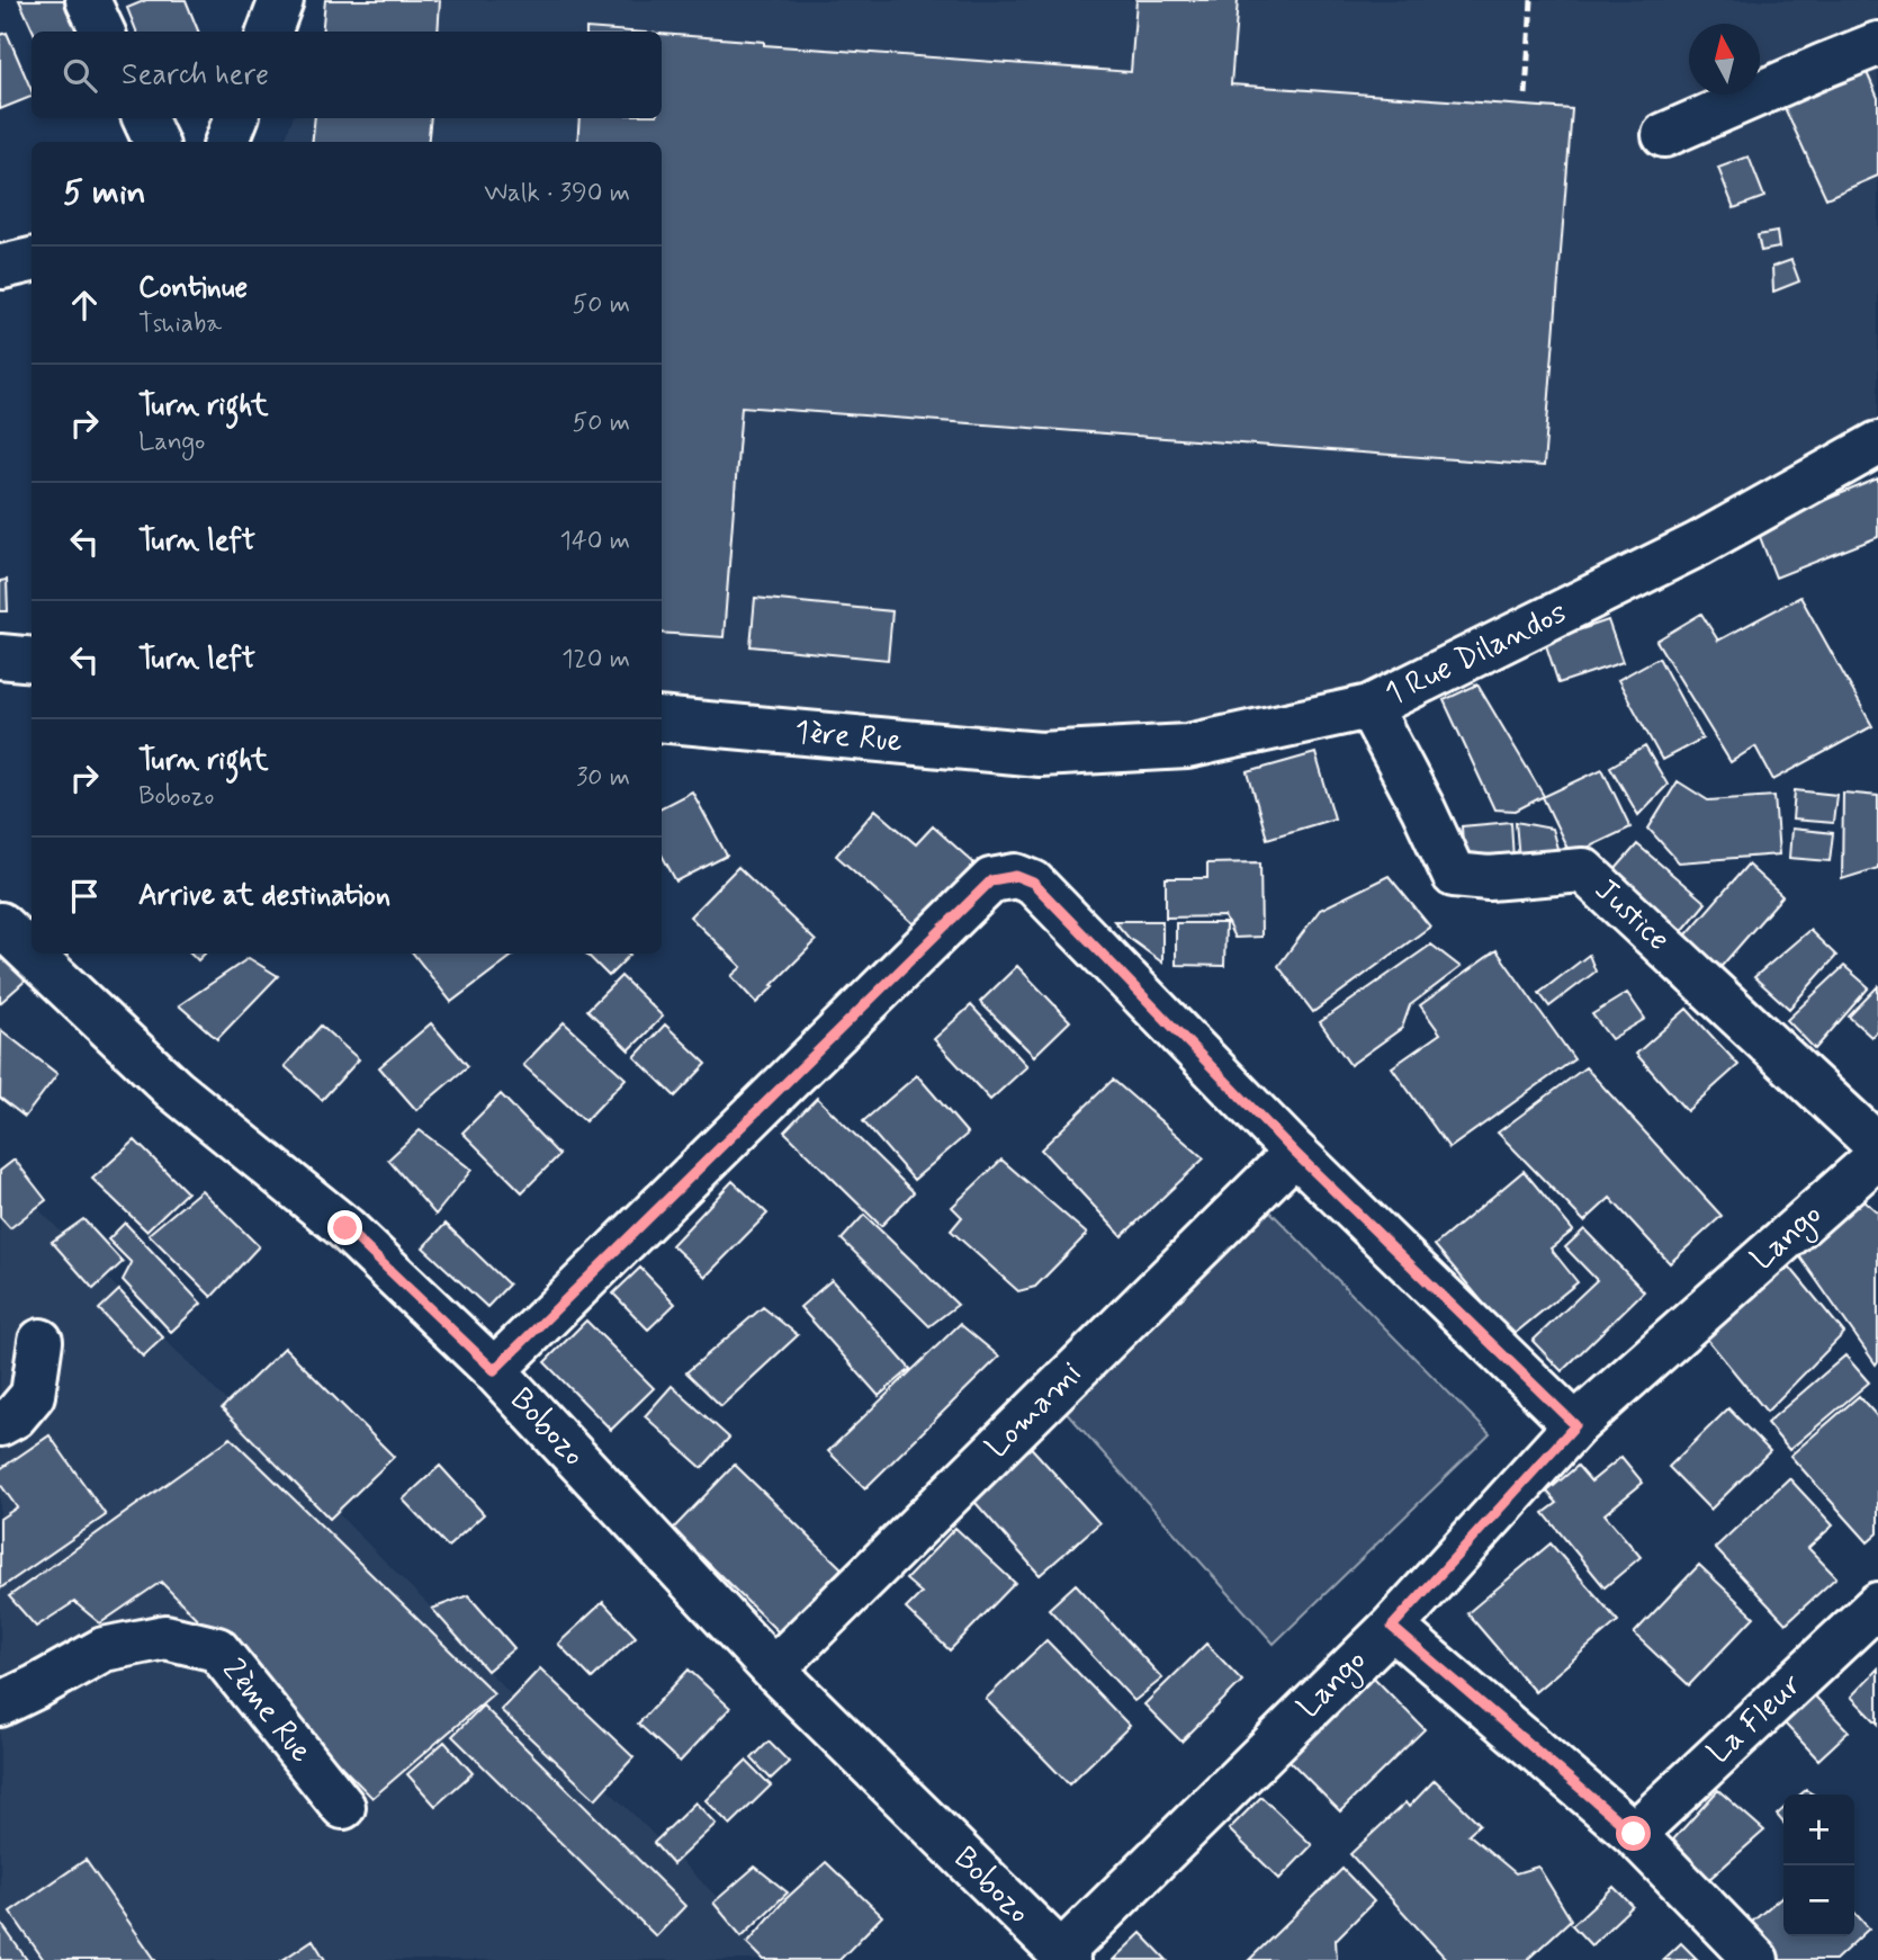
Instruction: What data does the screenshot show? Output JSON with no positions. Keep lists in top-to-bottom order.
{
  "streets": {
    "street": [
      "1 Rue Dilandos",
      "1ère Rue",
      "Justice",
      "Lango",
      "Lomami",
      "Bobozo",
      "2ème Rue",
      "La Fleur"
    ]
  },
  "crossings": [
    ["1 Rue Dilandos", "1ère Rue"],
    ["1 Rue Dilandos", "Justice"],
    ["Lango", "Bobozo"],
    ["Lomami", "Bobozo"]
  ],
  "north": "top",
  "page": {
    "search": "Search here",
    "heading": ["5 min", "Walk · 390 m"],
    "list": [
      ["Continue", "Tshiaba", "50 m"],
      ["Turn right", "Lango", "50 m"],
      ["Turn left", "140 m"],
      ["Turn left", "120 m"],
      ["Turn right", "Bobozo", "30 m"],
      "Arrive at destination"
    ],
    "map_buttons": ["+", "−"]
  }
}
